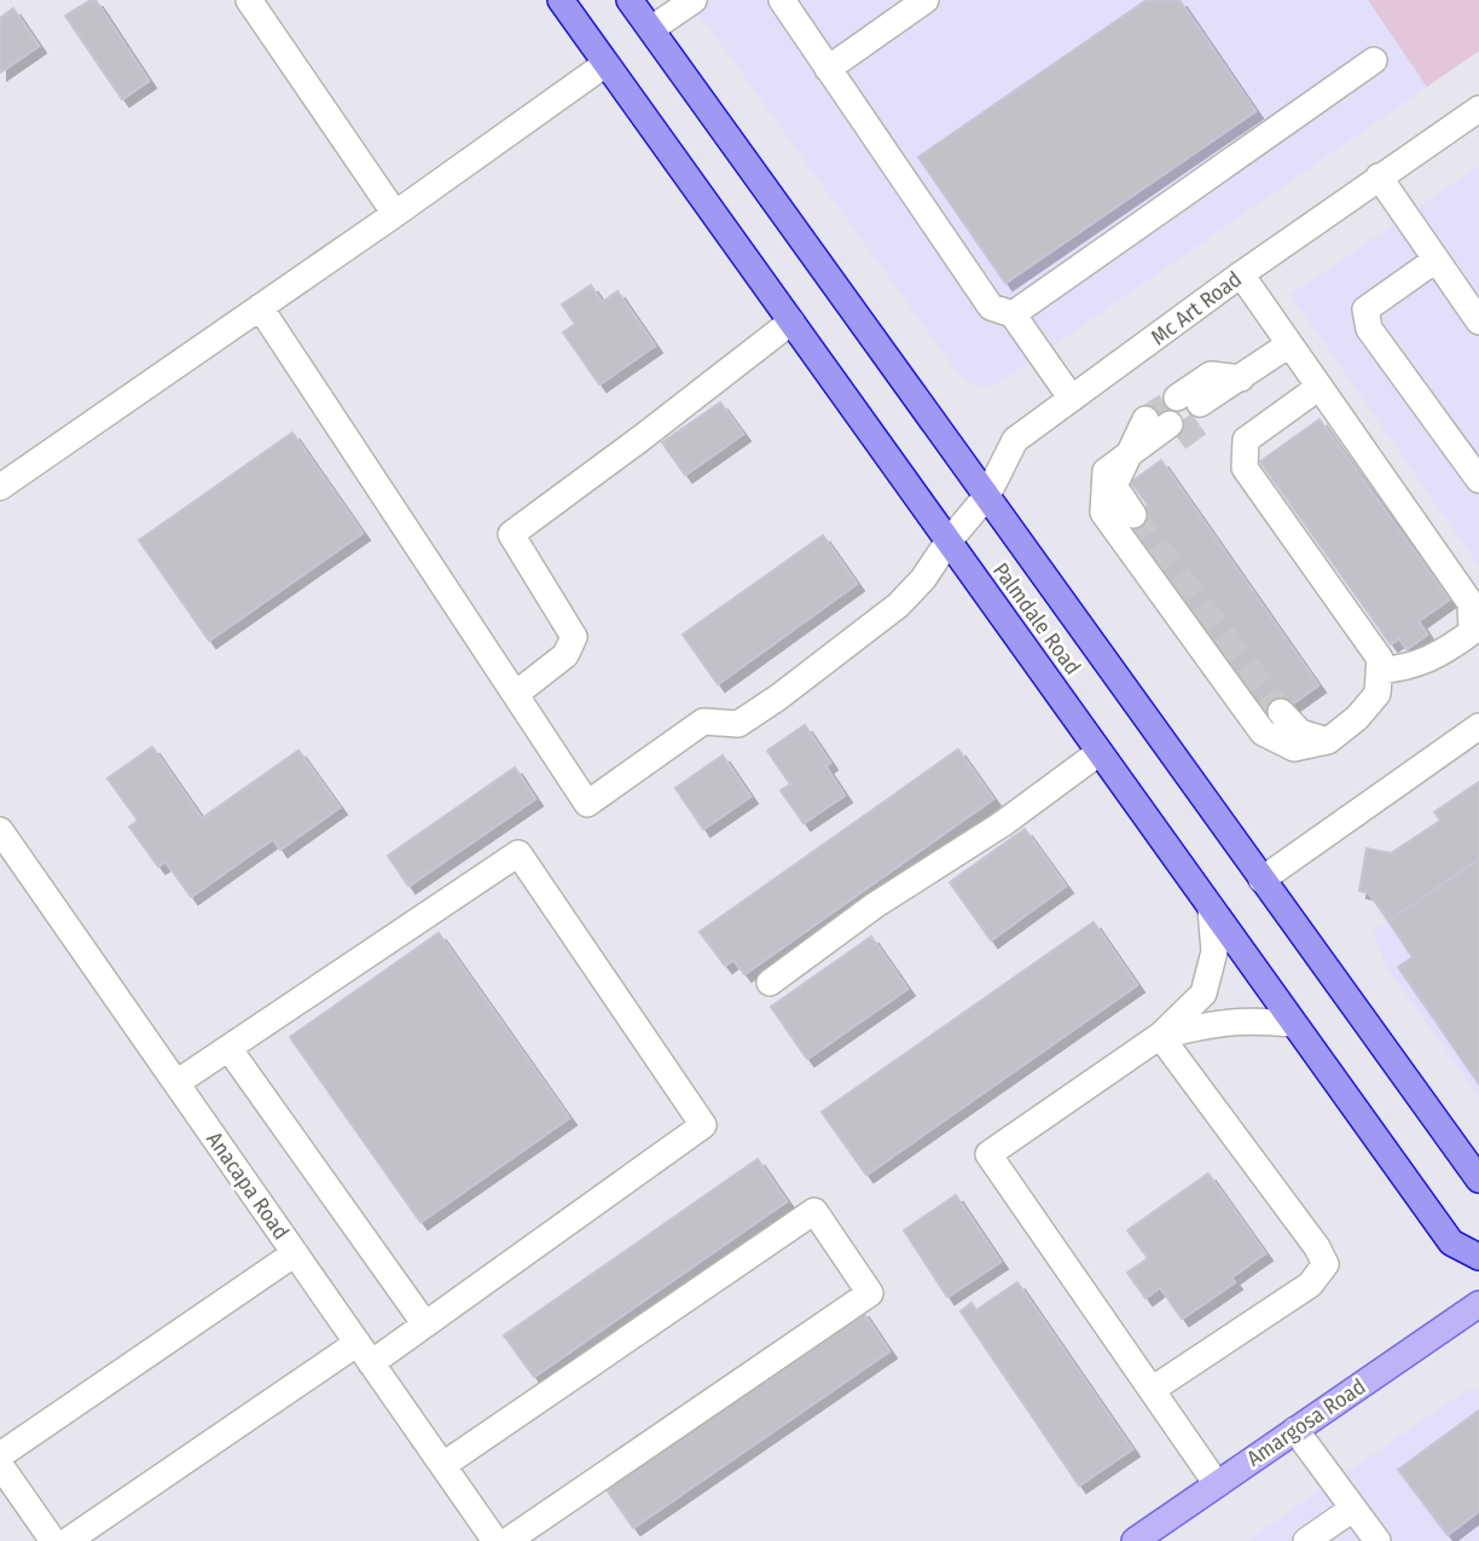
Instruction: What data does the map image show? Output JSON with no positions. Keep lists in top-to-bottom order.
{
  "streets": {
    "highway": ["Palmdale Road"],
    "main road": ["Amargosa Road"],
    "street": ["Mc Art Road", "Anacapa Road"]
  },
  "crossings": [
    ["Mc Art Road", "Palmdale Road"]
  ]
}
